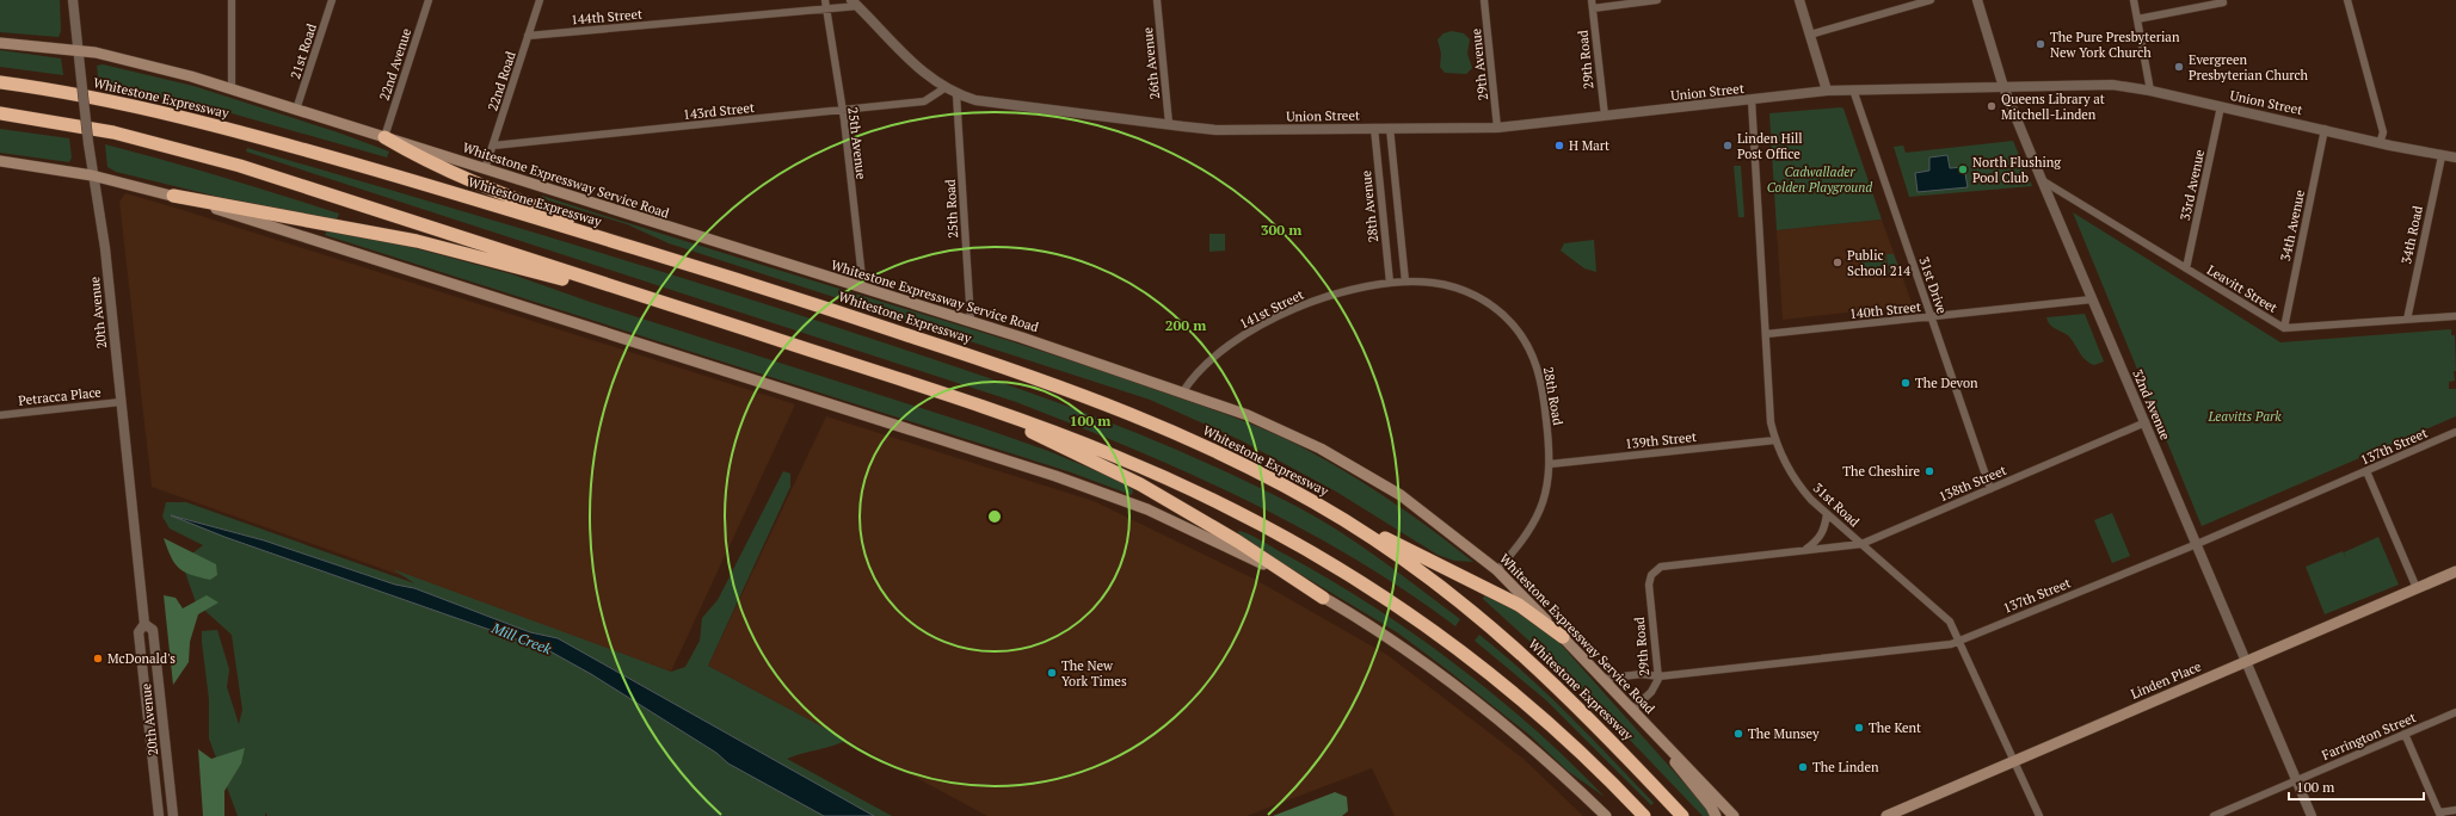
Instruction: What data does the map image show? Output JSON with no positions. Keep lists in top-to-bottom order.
{
  "streets": {
    "highway": ["Whitestone Expressway"],
    "main road": ["Whitestone Expressway Service Road", "Linden Place"],
    "street": [
      "144th Street",
      "21st Road",
      "29th Road",
      "26th Avenue",
      "22nd Avenue",
      "29th Avenue",
      "22nd Road",
      "Union Street",
      "143rd Street",
      "25th Avenue",
      "33rd Avenue",
      "28th Avenue",
      "25th Road",
      "34th Avenue",
      "34th Road",
      "31st Drive",
      "Leavitt Street",
      "141st Street",
      "140th Street",
      "20th Avenue",
      "Petracca Place",
      "28th Road",
      "32nd Avenue",
      "139th Street",
      "137th Street",
      "138th Street",
      "31st Road",
      "Farrington Street"
    ]
  },
  "crossings": [
    ["144th Street", "22nd Road"],
    ["144th Street", "Union Street"],
    ["144th Street", "25th Avenue"],
    ["21st Road", "Whitestone Expressway Service Road"],
    ["29th Road", "Union Street"],
    ["29th Road", "Whitestone Expressway Service Road"],
    ["29th Road", "137th Street"],
    ["29th Road", "138th Street"],
    ["26th Avenue", "Union Street"],
    ["22nd Avenue", "Whitestone Expressway Service Road"],
    ["29th Avenue", "Union Street"],
    ["22nd Road", "143rd Street"],
    ["22nd Road", "Whitestone Expressway Service Road"],
    ["Union Street", "143rd Street"],
    ["Union Street", "33rd Avenue"],
    ["Union Street", "28th Avenue"],
    ["Union Street", "25th Road"],
    ["Union Street", "34th Avenue"],
    ["Union Street", "34th Road"],
    ["Union Street", "31st Drive"],
    ["Union Street", "32nd Avenue"],
    ["Union Street", "31st Road"],
    ["143rd Street", "25th Avenue"],
    ["25th Avenue", "Whitestone Expressway Service Road"],
    ["Whitestone Expressway Service Road", "25th Road"],
    ["Whitestone Expressway Service Road", "141st Street"],
    ["Whitestone Expressway Service Road", "20th Avenue"],
    ["Whitestone Expressway Service Road", "28th Road"],
    ["Whitestone Expressway Service Road", "137th Street"],
    ["33rd Avenue", "Leavitt Street"],
    ["28th Avenue", "141st Street"],
    ["28th Avenue", "28th Road"],
    ["34th Avenue", "Leavitt Street"],
    ["34th Road", "Leavitt Street"],
    ["31st Drive", "140th Street"],
    ["31st Drive", "138th Street"],
    ["Leavitt Street", "32nd Avenue"],
    ["141st Street", "28th Road"],
    ["140th Street", "32nd Avenue"],
    ["140th Street", "31st Road"],
    ["20th Avenue", "Petracca Place"],
    ["28th Road", "139th Street"],
    ["32nd Avenue", "137th Street"],
    ["32nd Avenue", "138th Street"],
    ["32nd Avenue", "Linden Place"],
    ["32nd Avenue", "Farrington Street"],
    ["139th Street", "31st Road"],
    ["137th Street", "31st Road"],
    ["138th Street", "31st Road"],
    ["31st Road", "Linden Place"]
  ],
  "water": ["Mill Creek"],
  "parks": ["Cadwallader Colden Playground", "Leavitts Park"],
  "places": [
    "The Pure Presbyterian New York Church",
    "Evergreen Presbyterian Church",
    "Queens Library at Mitchell-Linden",
    "H Mart",
    "Linden Hill Post Office",
    "North Flushing Pool Club",
    "Public School 214",
    "The Devon",
    "The Cheshire",
    "McDonald's",
    "The New York Times",
    "The Kent",
    "The Munsey",
    "The Linden"
  ],
  "scale_bar": "100 m",
  "rings": ["300 m", "200 m", "100 m"]
}
